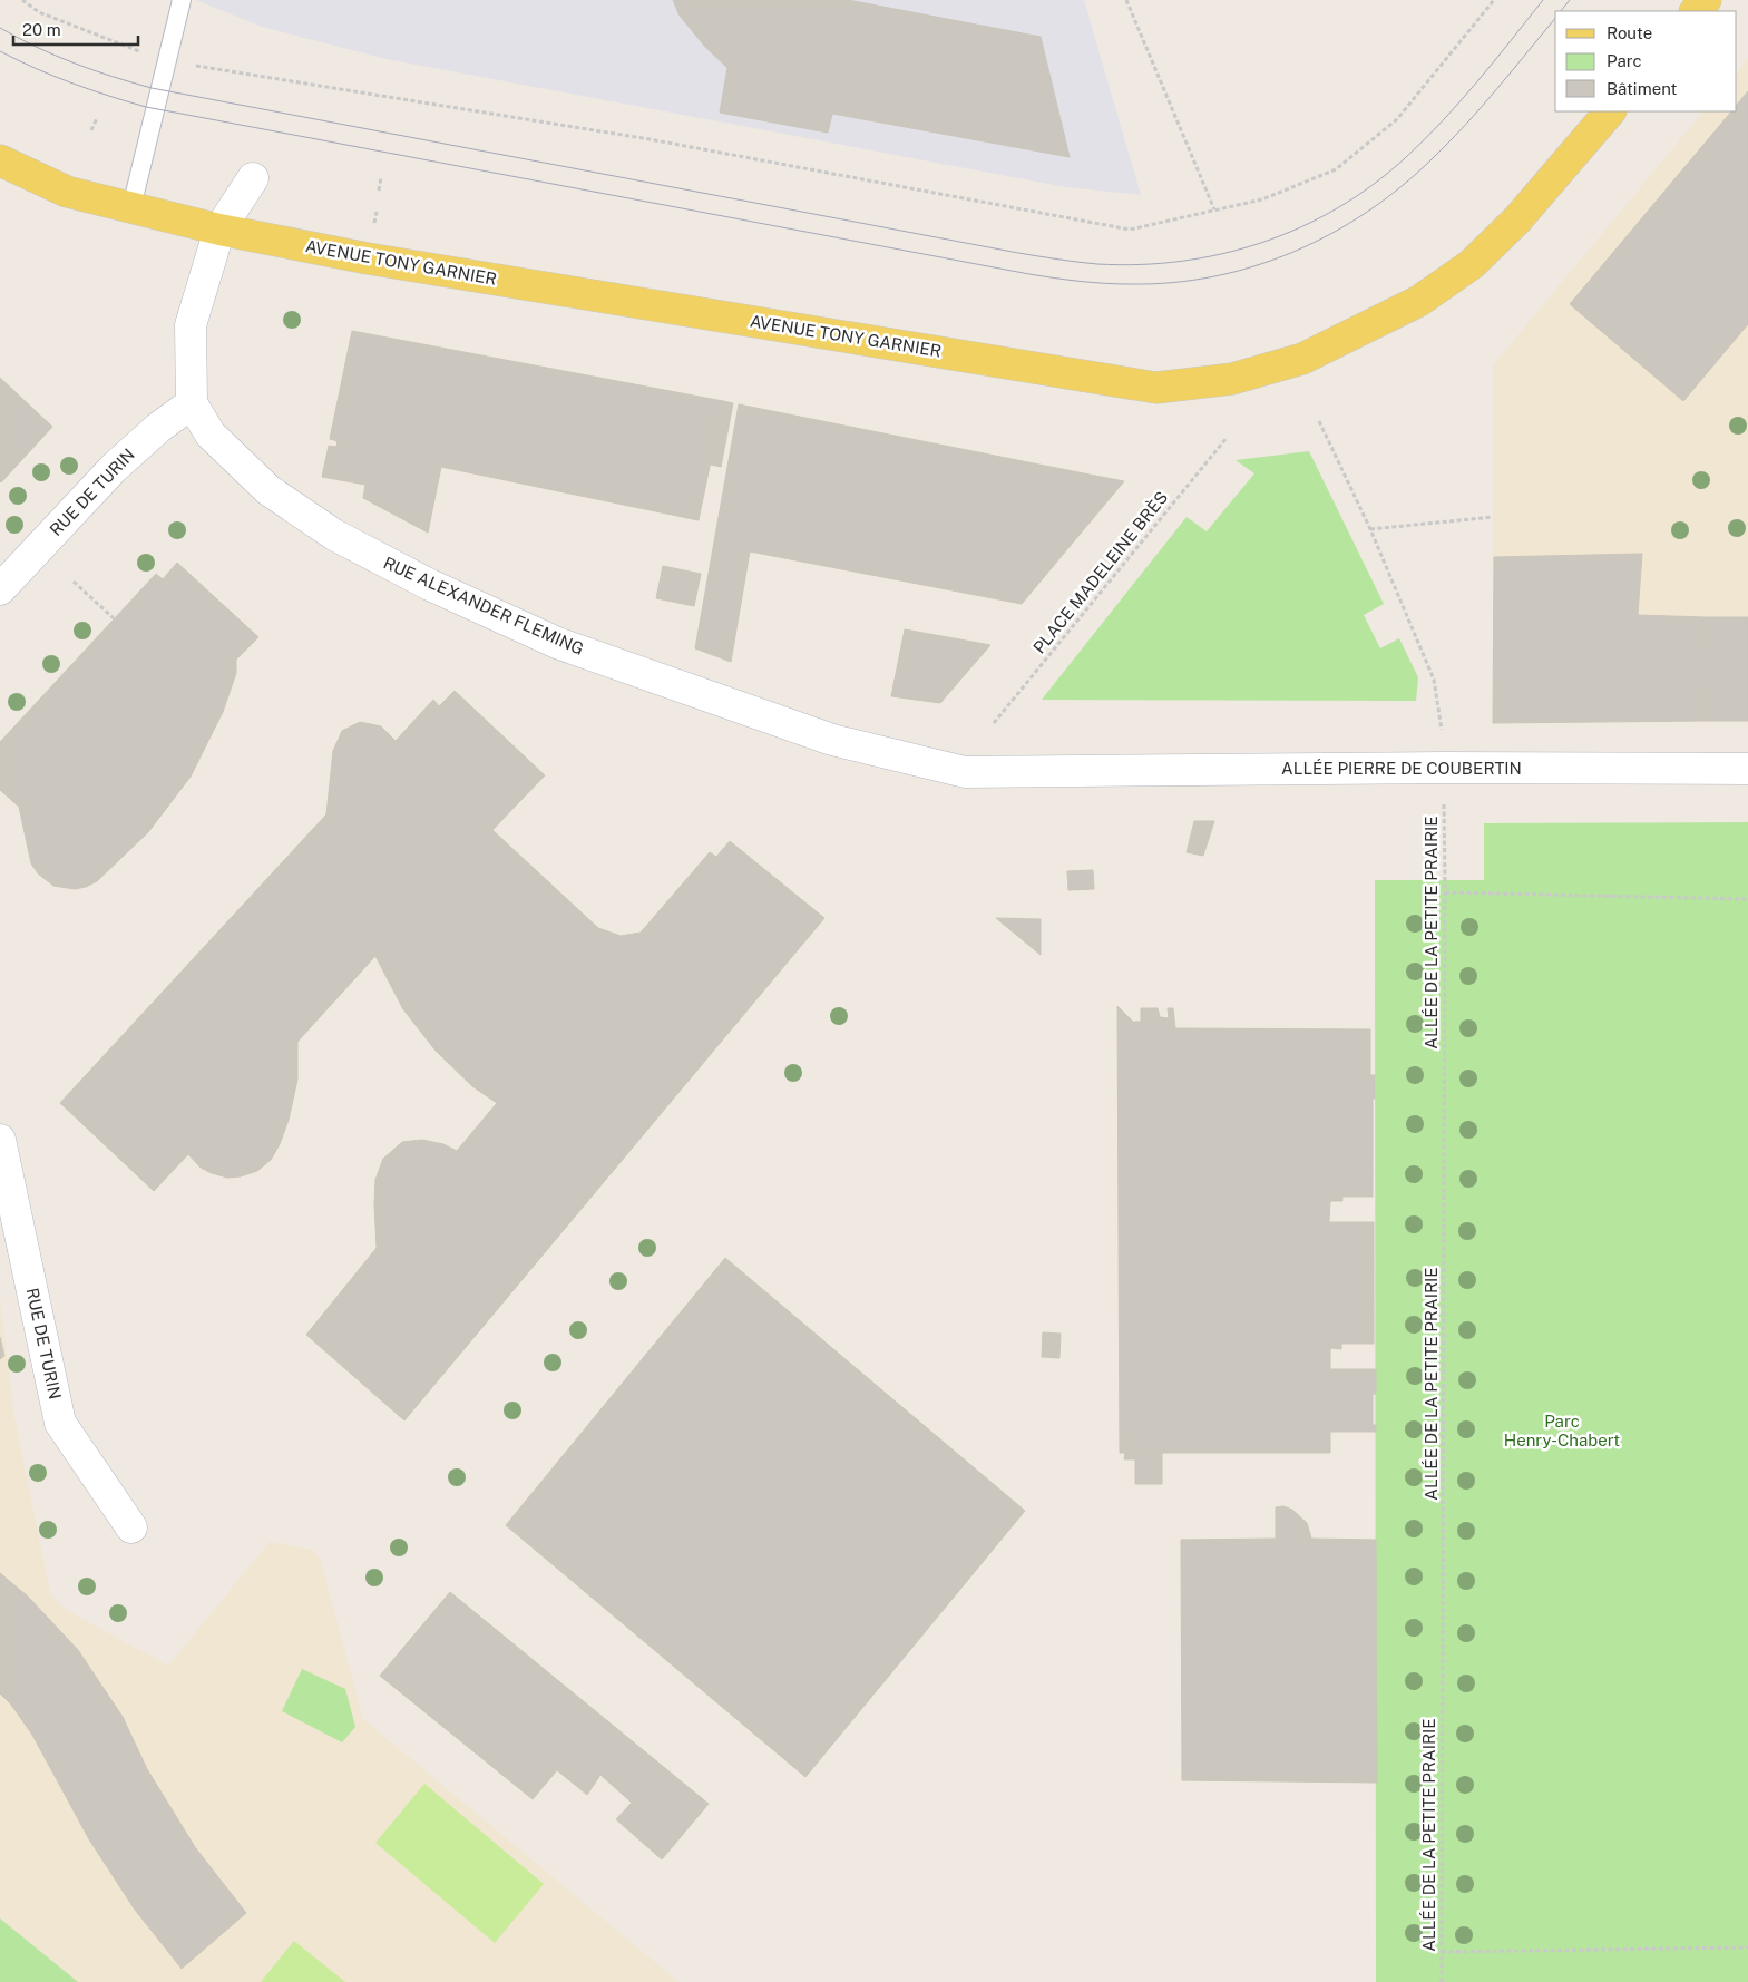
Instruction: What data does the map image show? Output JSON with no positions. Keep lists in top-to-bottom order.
{
  "streets": {
    "main road": ["AVENUE TONY GARNIER"],
    "street": ["RUE DE TURIN", "RUE ALEXANDER FLEMING", "ALLÉE PIERRE DE COUBERTIN"],
    "path": ["PLACE MADELEINE BRÈS", "ALLÉE DE LA PETITE PRAIRIE"]
  },
  "crossings": [
    ["RUE DE TURIN", "RUE ALEXANDER FLEMING"],
    ["RUE ALEXANDER FLEMING", "ALLÉE PIERRE DE COUBERTIN"]
  ],
  "parks": ["Parc Henry-Chabert"],
  "legend": ["Route", "Parc", "Bâtiment"],
  "scale_bar": "20 m"
}
